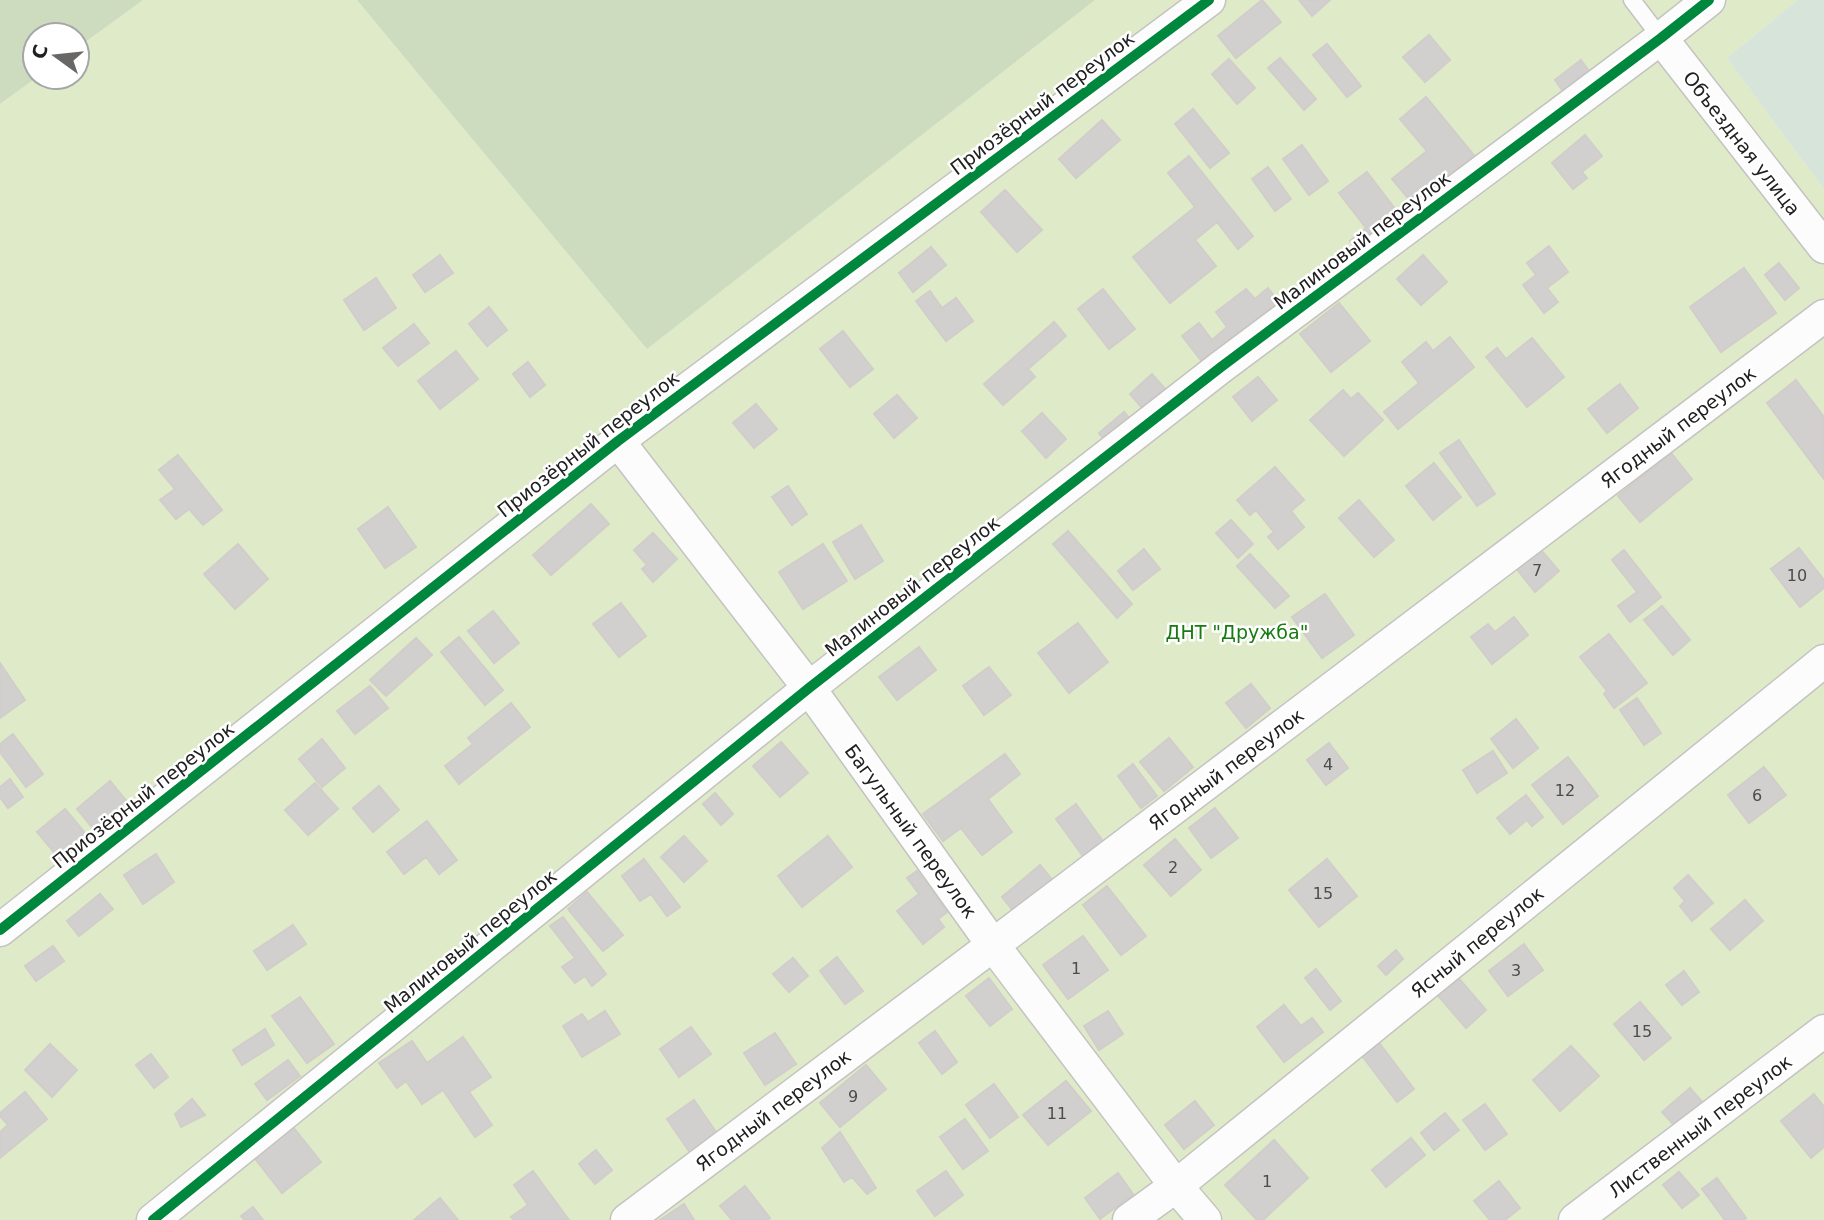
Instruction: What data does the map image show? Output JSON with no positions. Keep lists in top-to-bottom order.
{
  "streets": {
    "street": [
      "Приозёрный переулок",
      "Объездная улица",
      "Малиновый переулок",
      "Ягодный переулок",
      "Багульный переулок",
      "Ясный переулок",
      "Лиственный переулок"
    ]
  },
  "crossings": [
    ["Приозёрный переулок", "Багульный переулок"],
    ["Объездная улица", "Малиновый переулок"],
    ["Малиновый переулок", "Багульный переулок"],
    ["Ягодный переулок", "Багульный переулок"],
    ["Багульный переулок", "Ясный переулок"]
  ],
  "parks": ["ДНТ \"Дружба\""],
  "house_numbers": [
    "7",
    "10",
    "4",
    "12",
    "6",
    "2",
    "15",
    "1",
    "3",
    "15",
    "9",
    "11",
    "1"
  ],
  "north": "left"
}
